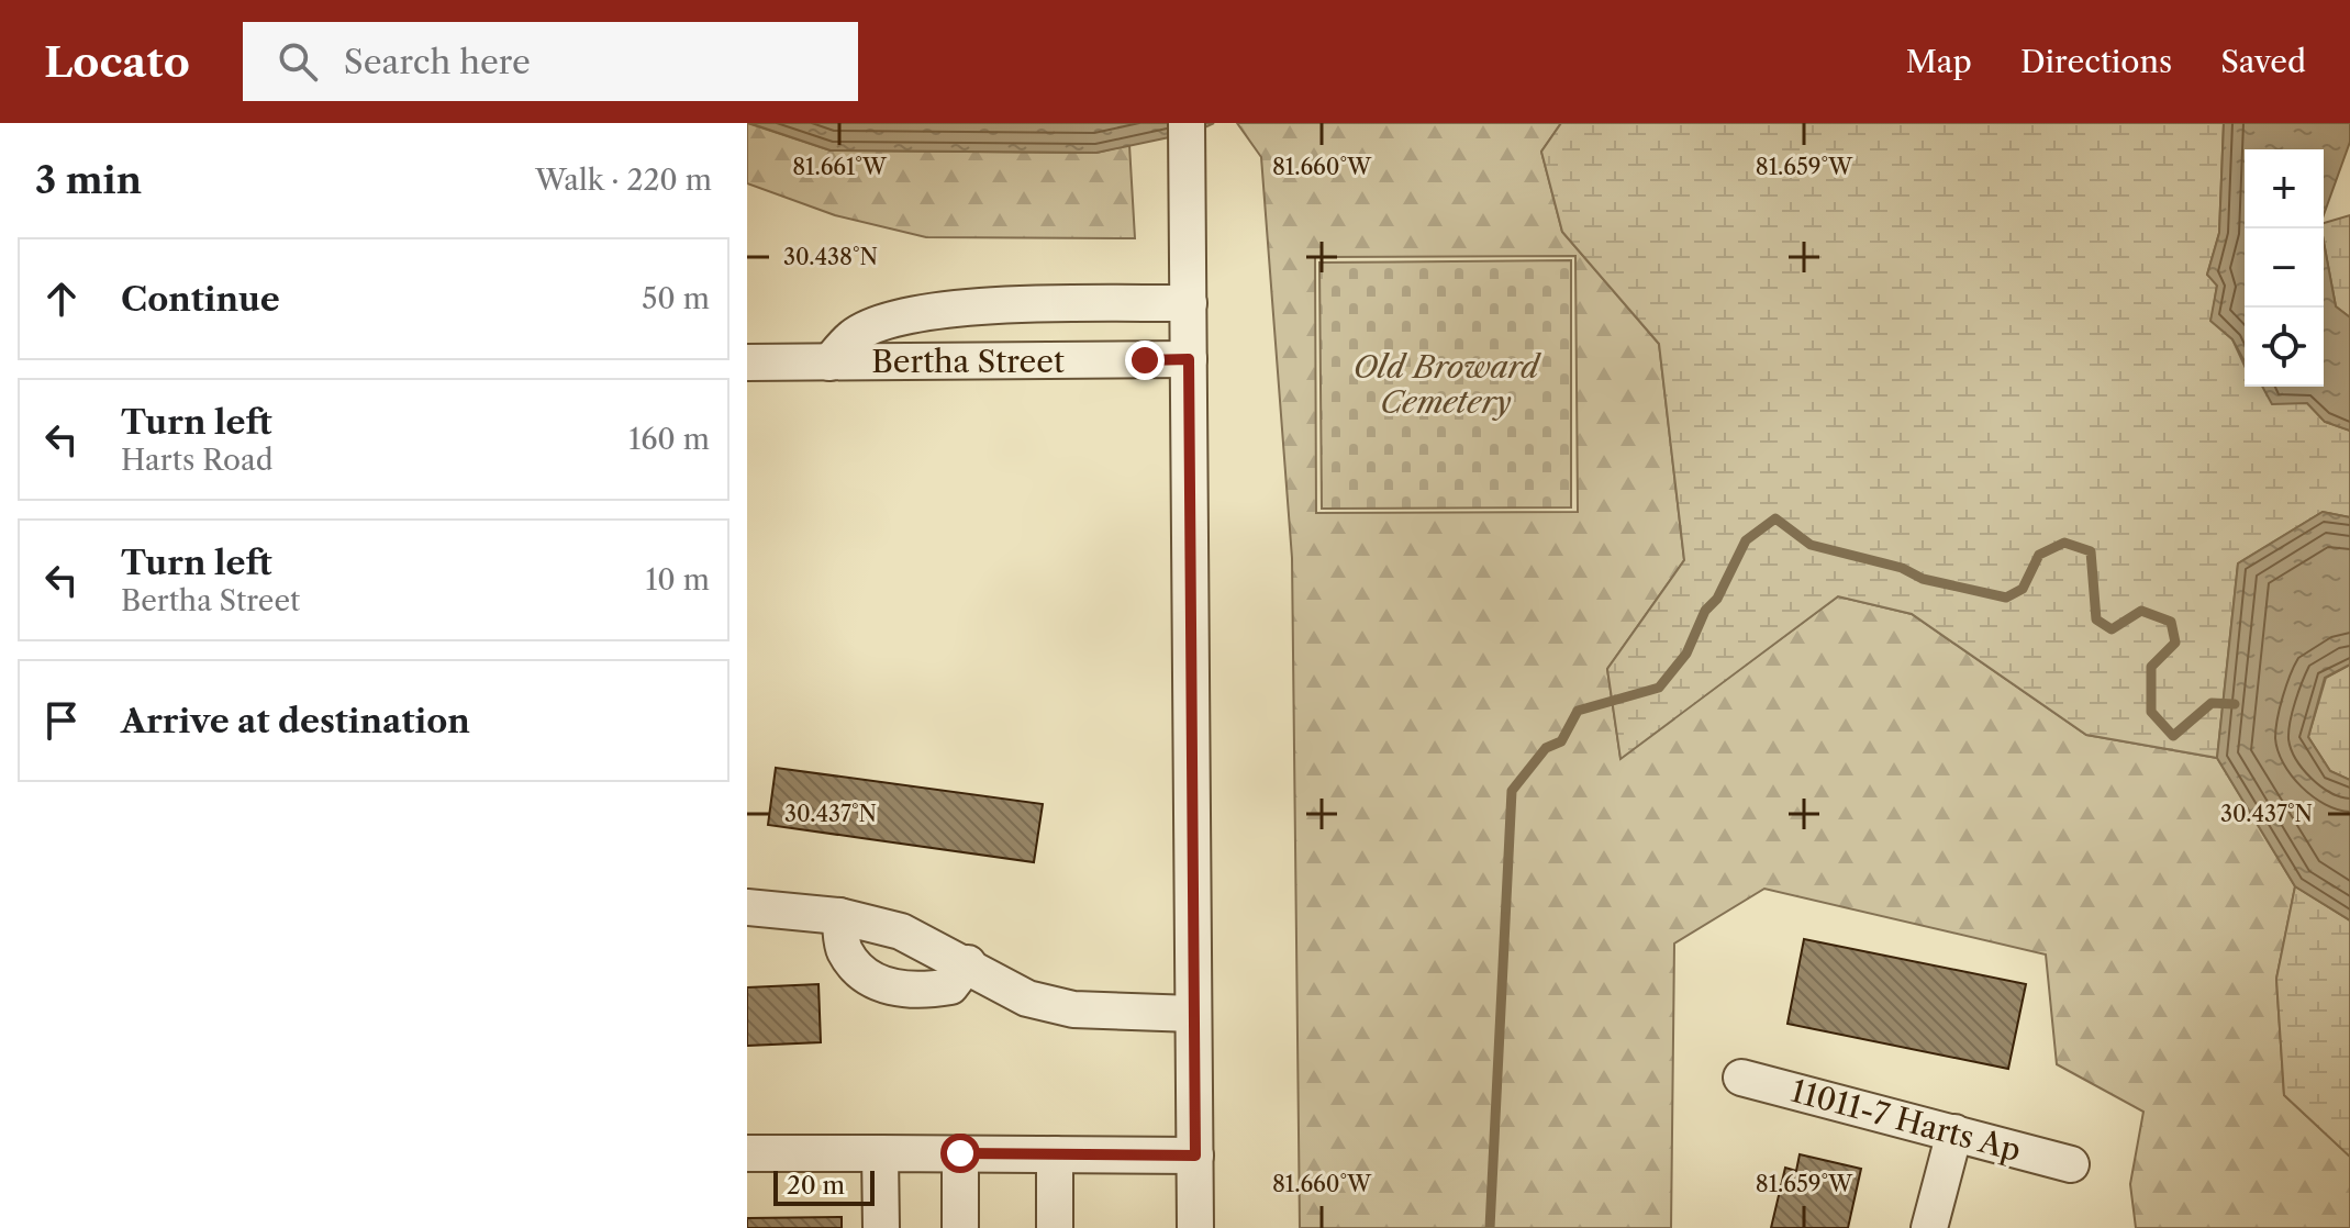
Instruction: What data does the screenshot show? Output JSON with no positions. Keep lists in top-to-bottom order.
{
  "streets": {
    "street": ["Bertha Street", "11011-7 Harts Ap"]
  },
  "parks": ["Old Broward Cemetery"],
  "scale_bar": "20 m",
  "page": {
    "header": "Locato",
    "search": "Search here",
    "nav": ["Map", "Directions", "Saved"],
    "heading": ["3 min", "Walk · 220 m"],
    "map_buttons": ["+", "−"],
    "list": [
      ["Continue", "50 m"],
      ["Turn left", "Harts Road", "160 m"],
      ["Turn left", "Bertha Street", "10 m"],
      "Arrive at destination"
    ],
    "scale": "20 m"
  },
  "coordinates": [
    "81.661°W",
    "81.660°W",
    "81.659°W",
    "30.438°N",
    "30.437°N"
  ]
}
